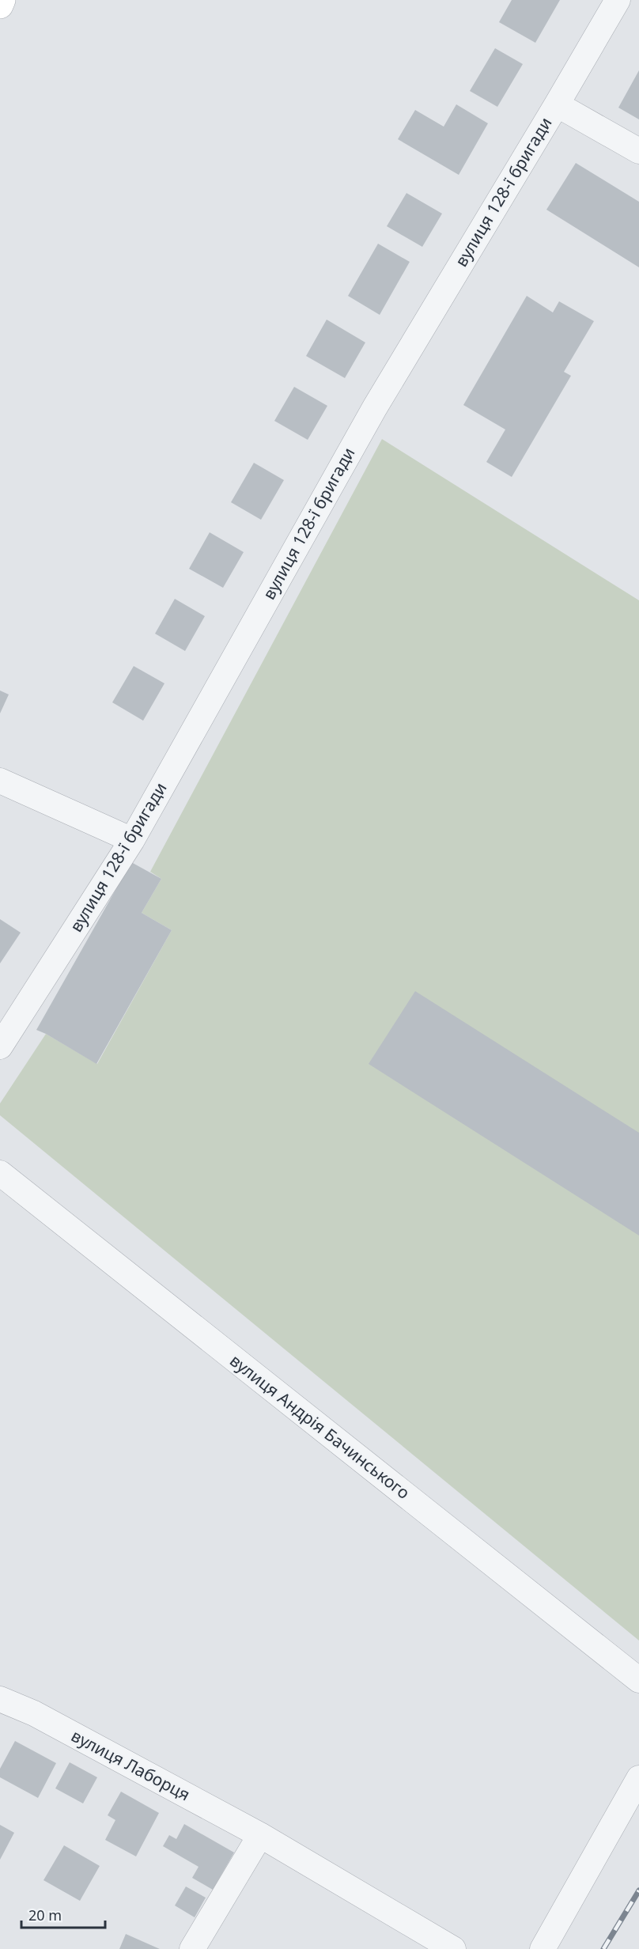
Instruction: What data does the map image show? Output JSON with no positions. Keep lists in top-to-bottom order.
{
  "streets": {
    "street": ["вулиця 128-ї бригади", "вулиця Андрія Бачинського", "вулиця Лаборця"]
  },
  "scale_bar": "20 m"
}
